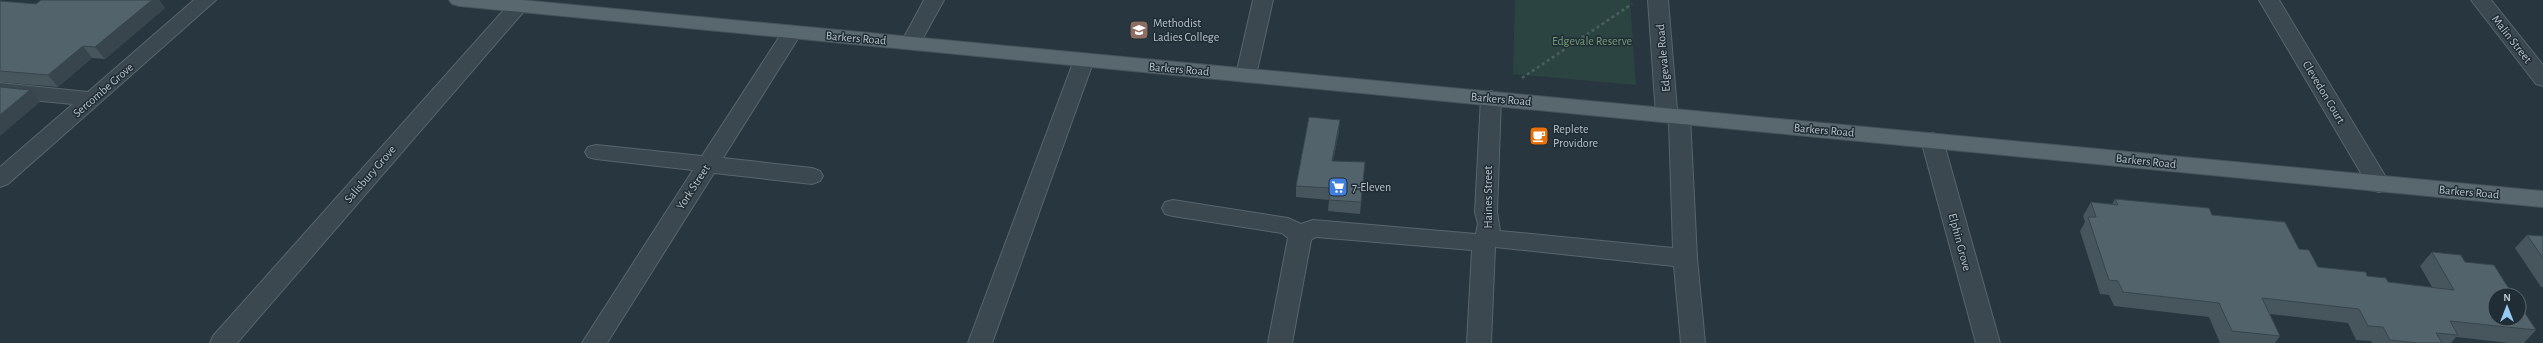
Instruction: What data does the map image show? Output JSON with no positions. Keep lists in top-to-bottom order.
{
  "streets": {
    "main road": ["Barkers Road"],
    "street": [
      "Malin Street",
      "Edgevale Road",
      "Sercombe Grove",
      "Clevedon Court",
      "Salisbury Grove",
      "York Street",
      "Haines Street",
      "Elphin Grove"
    ]
  },
  "crossings": [
    ["Barkers Road", "Edgevale Road"],
    ["Barkers Road", "Clevedon Court"],
    ["Barkers Road", "Salisbury Grove"],
    ["Barkers Road", "York Street"],
    ["Barkers Road", "Haines Street"],
    ["Barkers Road", "Elphin Grove"]
  ],
  "parks": ["Edgevale Reserve"],
  "places": {
    "school or university": ["Methodist Ladies College"],
    "cafe": ["Replete Providore"],
    "supermarket": ["7-Eleven"]
  },
  "north": "top"
}
